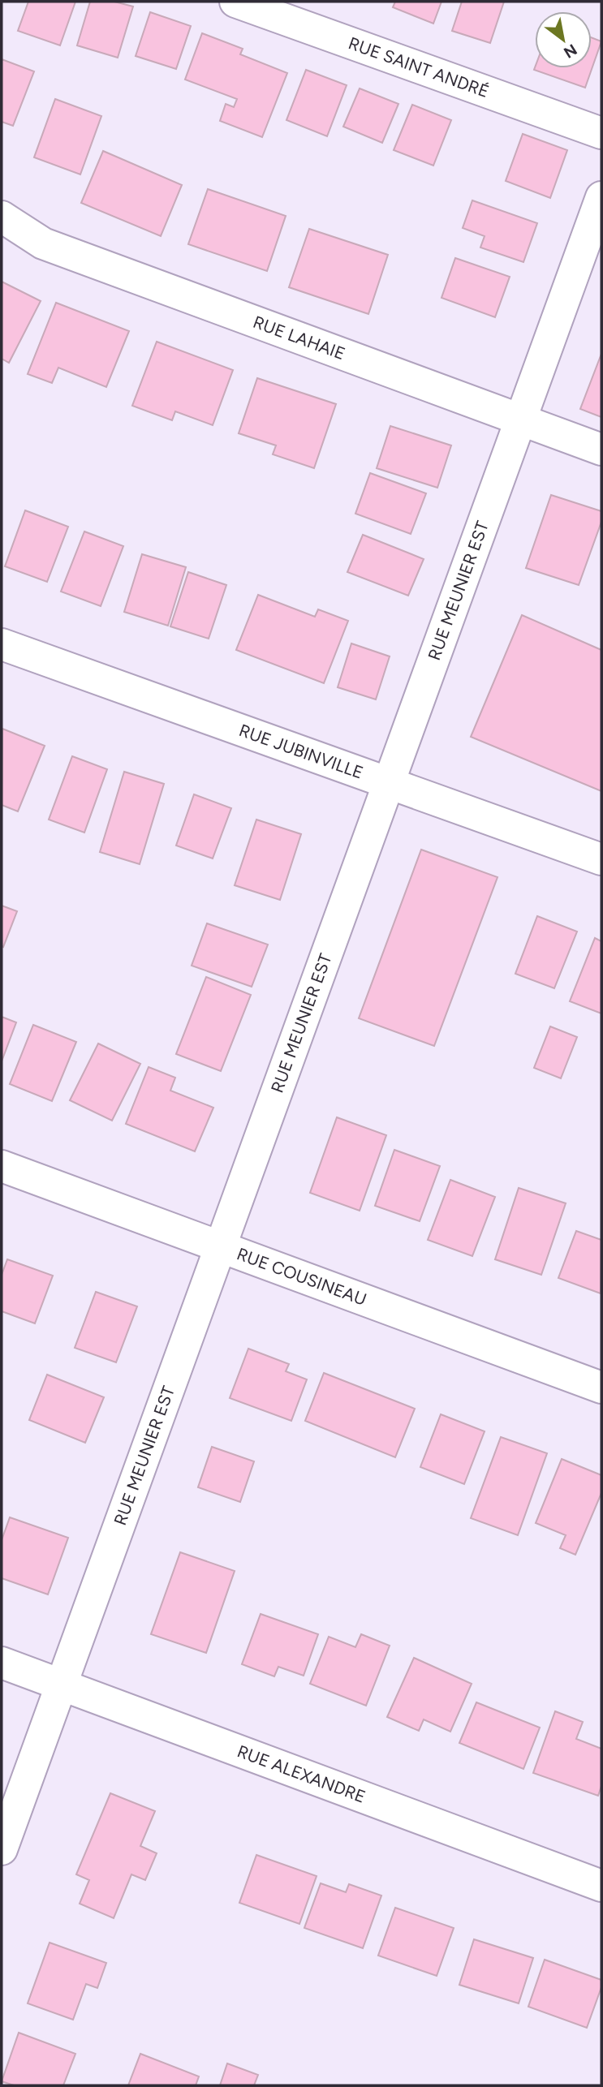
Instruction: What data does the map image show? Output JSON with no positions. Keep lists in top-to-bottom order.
{
  "streets": {
    "street": [
      "RUE SAINT ANDRÉ",
      "RUE LAHAIE",
      "RUE MEUNIER EST",
      "RUE JUBINVILLE",
      "RUE COUSINEAU",
      "RUE ALEXANDRE"
    ]
  },
  "crossings": [
    ["RUE LAHAIE", "RUE MEUNIER EST"],
    ["RUE MEUNIER EST", "RUE JUBINVILLE"],
    ["RUE MEUNIER EST", "RUE COUSINEAU"],
    ["RUE MEUNIER EST", "RUE ALEXANDRE"]
  ],
  "north": "bottom right"
}
